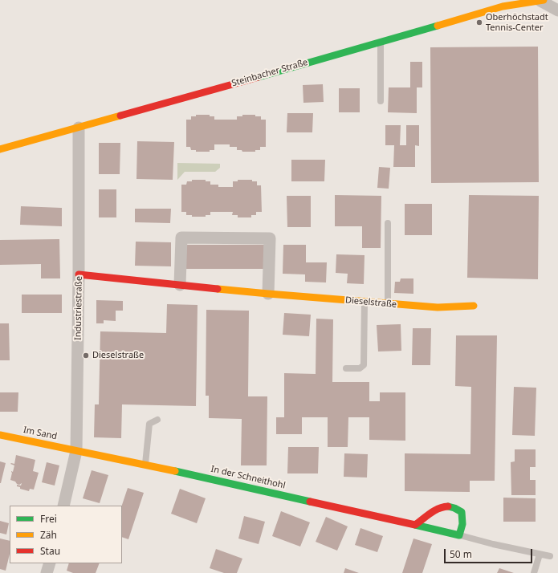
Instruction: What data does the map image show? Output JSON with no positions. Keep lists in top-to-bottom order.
{
  "streets": {
    "street": [
      "Steinbacher Straße",
      "Dieselstraße",
      "Industriestraße",
      "Im Sand",
      "In der Schneithohl"
    ]
  },
  "crossings": [
    ["Steinbacher Straße", "Industriestraße"],
    ["Dieselstraße", "Industriestraße"],
    ["Industriestraße", "Im Sand"],
    ["Industriestraße", "In der Schneithohl"],
    ["Im Sand", "In der Schneithohl"]
  ],
  "places": ["Oberhöchstadt Tennis-Center", "Dieselstraße"],
  "legend": ["Frei", "Zäh", "Stau"],
  "scale_bar": "50 m"
}
